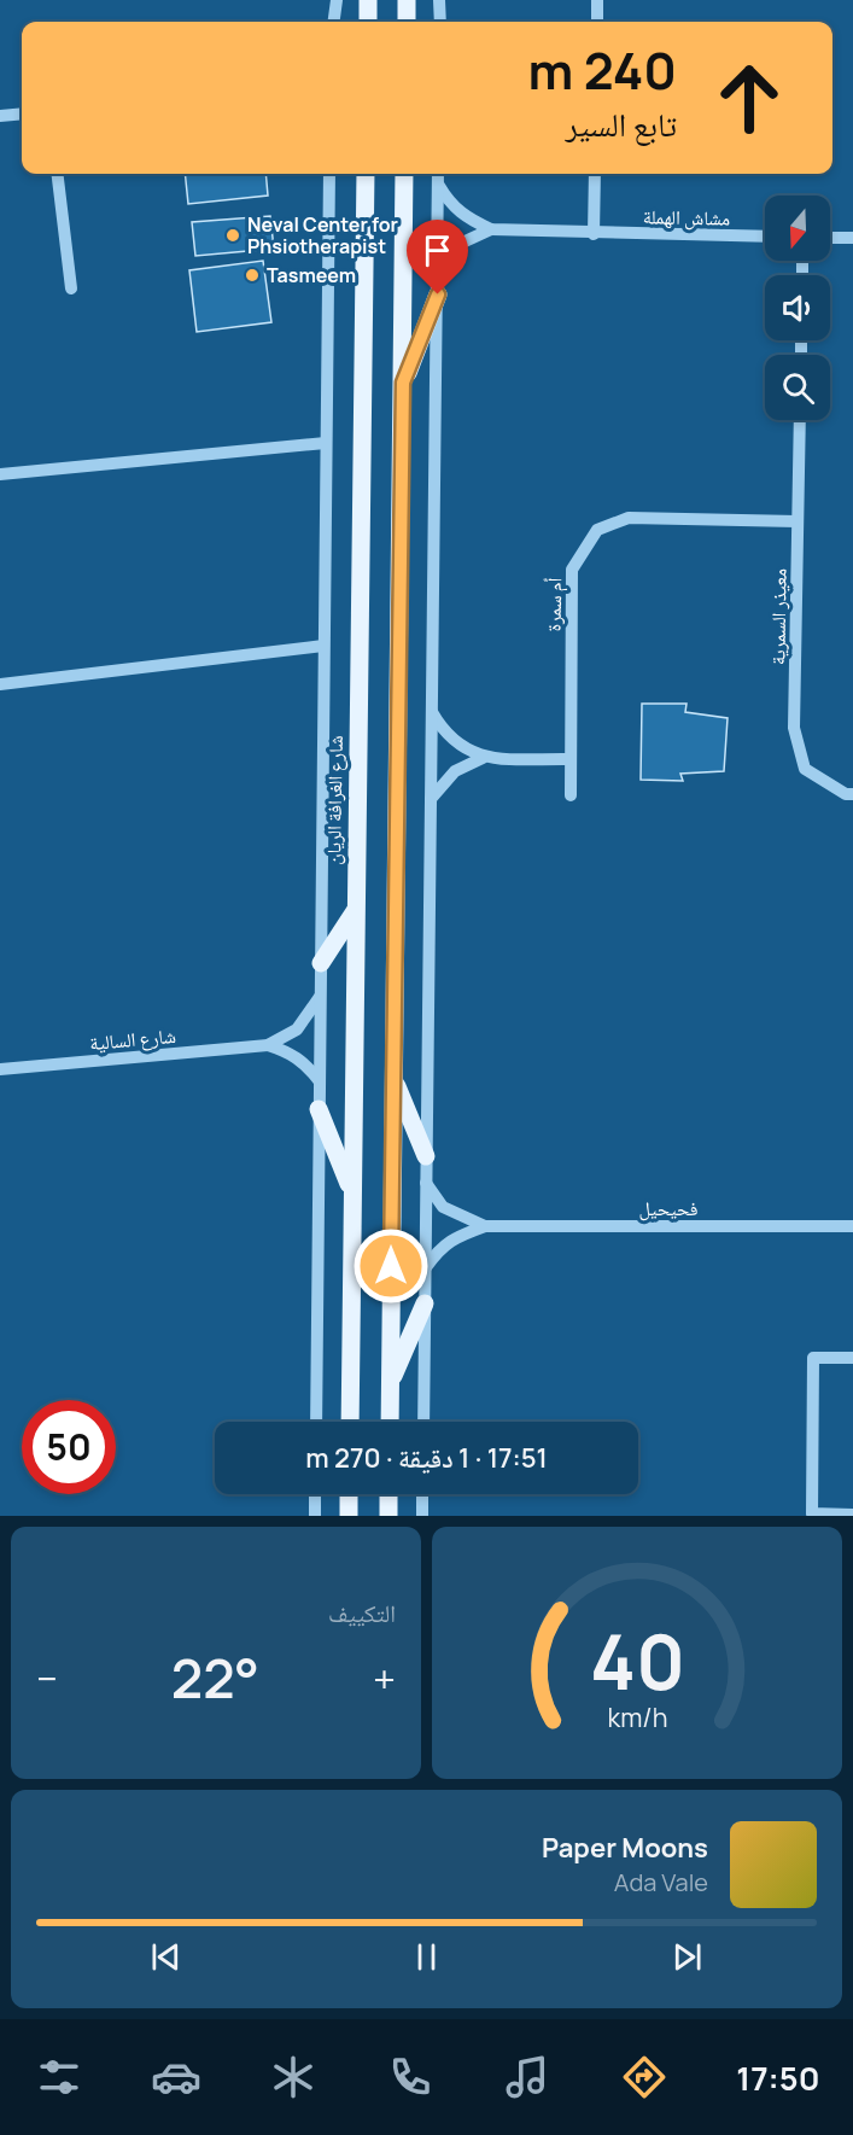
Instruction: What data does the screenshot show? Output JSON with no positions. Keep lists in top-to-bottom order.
{
  "streets": {
    "main road": ["شارع الغرافة الريان"],
    "street": [
      "مشاش الهملة",
      "أم سمرة",
      "معيذر السمرية",
      "شارع السالية",
      "فحيحيل"
    ]
  },
  "crossings": [
    ["أم سمرة", "معيذر السمرية"],
    ["شارع الغرافة الريان", "شارع السالية"]
  ],
  "places": ["Neval Center for Phsiotherapist", "Tasmeem"],
  "north": "bottom",
  "page": {
    "turn": ["240 m", "تابع السير"],
    "limit": "50",
    "trip": "17:51 · 1 دقيقة · 270 m",
    "tile": "التكييف",
    "heat": ["−", "22°", "+"],
    "song": ["Paper Moons", "Ada Vale"],
    "tabs": "17:50",
    "gauge": ["40", "km/h"]
  }
}
